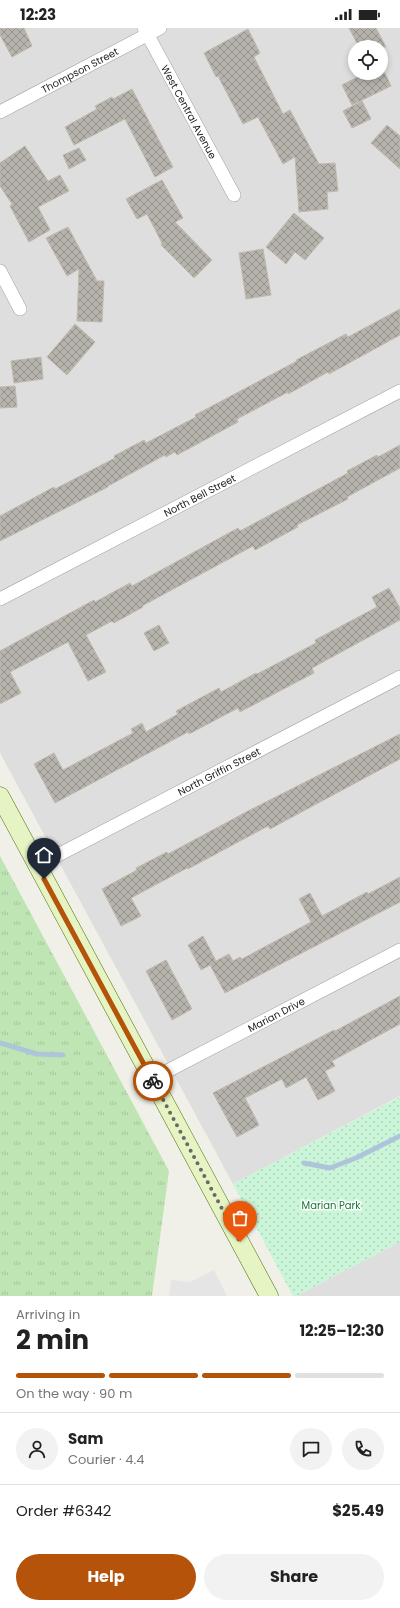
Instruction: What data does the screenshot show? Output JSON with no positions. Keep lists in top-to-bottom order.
{
  "streets": {
    "street": [
      "Thompson Street",
      "West Central Avenue",
      "North Bell Street",
      "North Griffin Street",
      "Marian Drive"
    ]
  },
  "crossings": [
    ["Thompson Street", "West Central Avenue"]
  ],
  "parks": ["Marian Park"],
  "page": {
    "status": "12:23",
    "heading": ["2 min", "Arriving in", "12:25–12:30"],
    "panel": [
      "Sam",
      "Courier · 4.4",
      "Order #6342",
      "$25.49"
    ],
    "bar": "On the way · 90 m",
    "buttons": ["Help", "Share"]
  }
}
